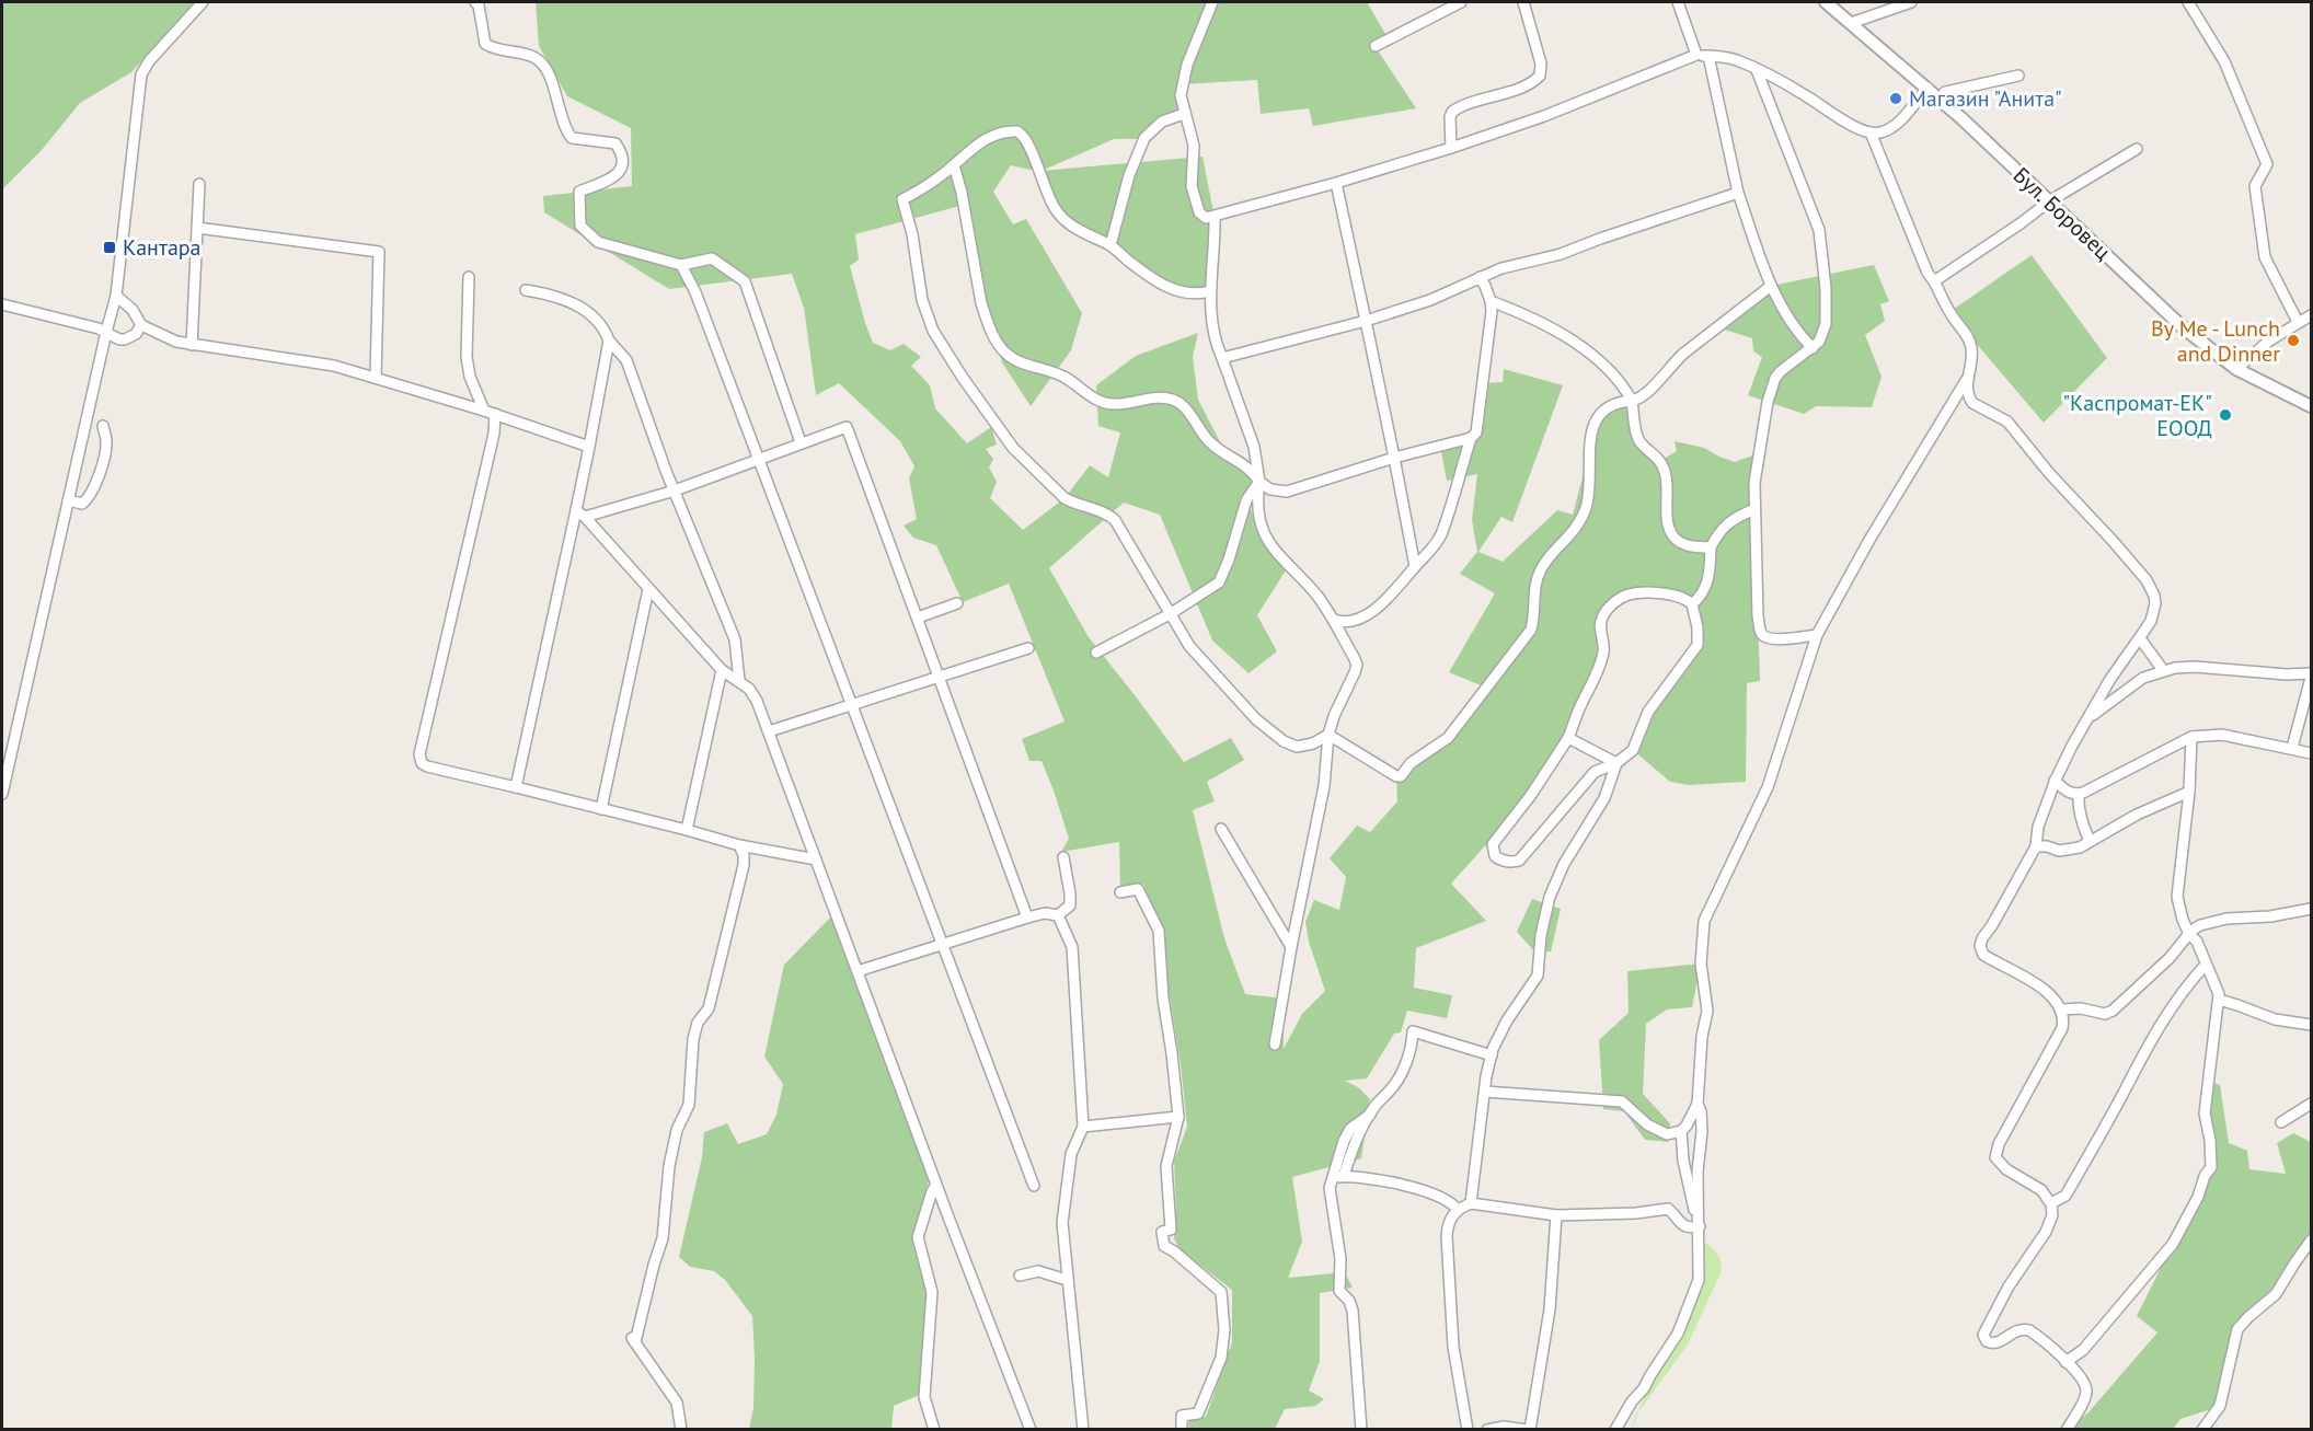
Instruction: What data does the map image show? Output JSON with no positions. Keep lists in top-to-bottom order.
{
  "streets": {
    "street": ["Бул. Боровец"]
  },
  "places": {
    "other": ["Магазин \"Анита\"", "By Me - Lunch and Dinner", "\"Каспромат-ЕК\" ЕООД"],
    "transit": ["Кантара"]
  }
}
